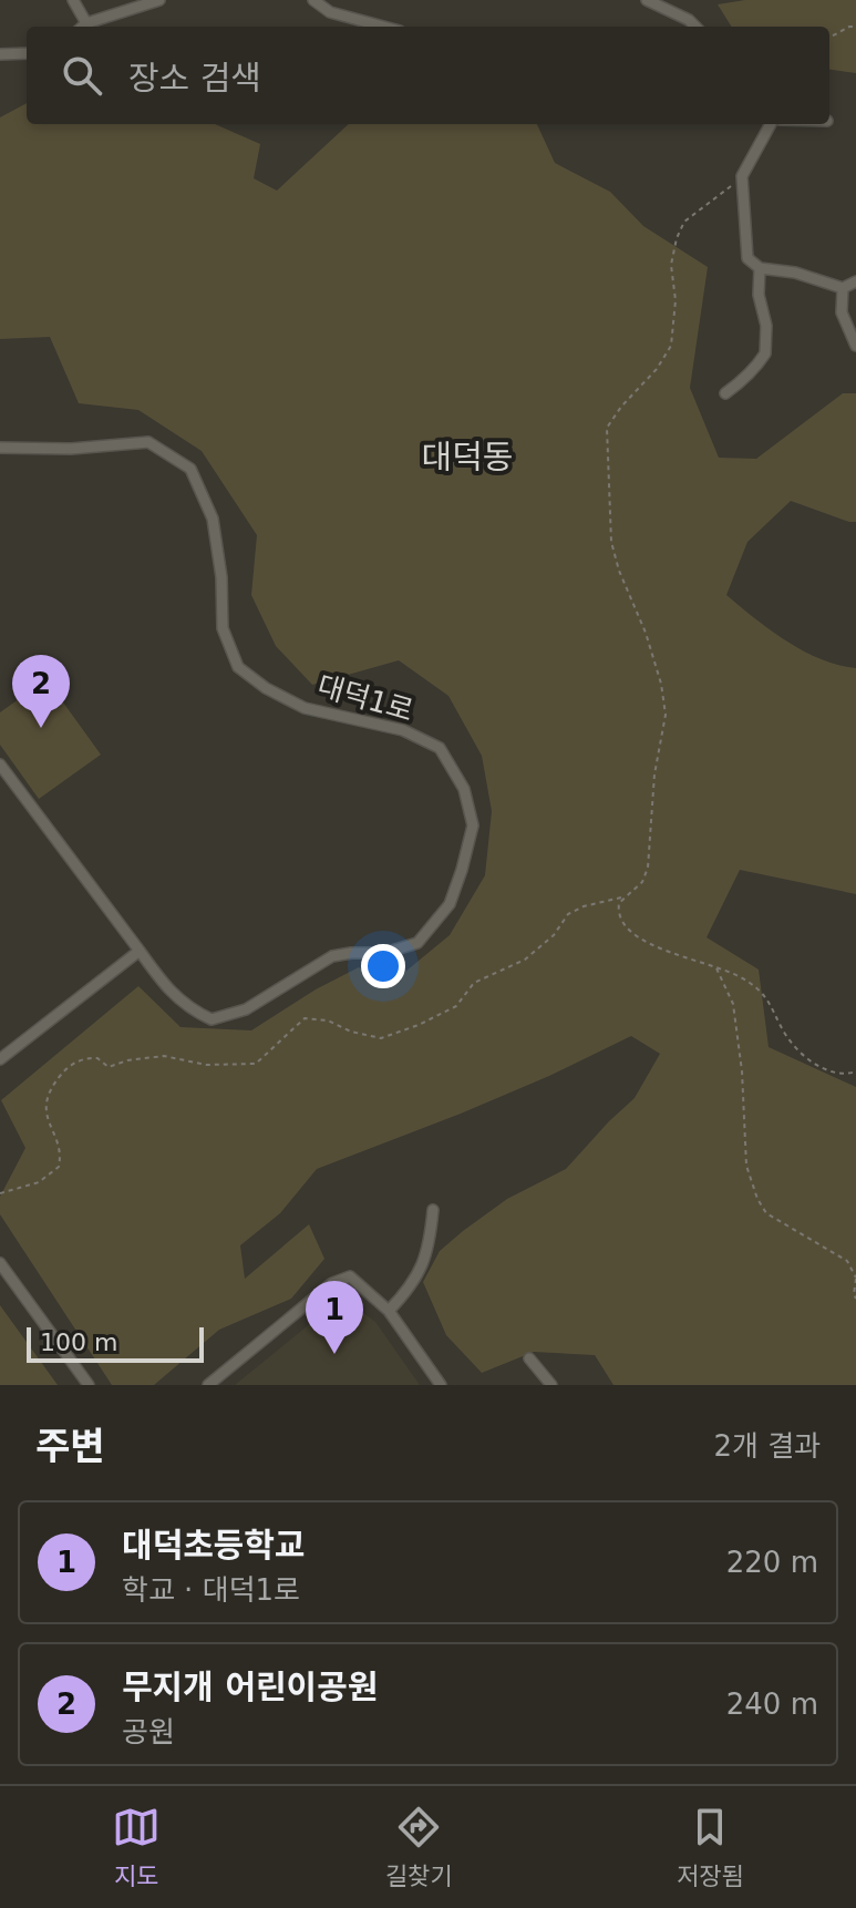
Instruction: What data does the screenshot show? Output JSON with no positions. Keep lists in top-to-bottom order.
{
  "streets": {
    "street": ["대덕1로"]
  },
  "districts": ["대덕동"],
  "scale_bar": "100 m",
  "page": {
    "search": "장소 검색",
    "pins": ["2", "1"],
    "scale": "100 m",
    "heading": ["주변", "2개 결과"],
    "list": [
      {
        "mark": "1",
        "name": "대덕초등학교",
        "note": "학교 · 대덕1로",
        "value": "220 m"
      },
      {
        "mark": "2",
        "name": "무지개 어린이공원",
        "note": "공원",
        "value": "240 m"
      }
    ],
    "nav": ["지도", "길찾기", "저장됨"]
  }
}
